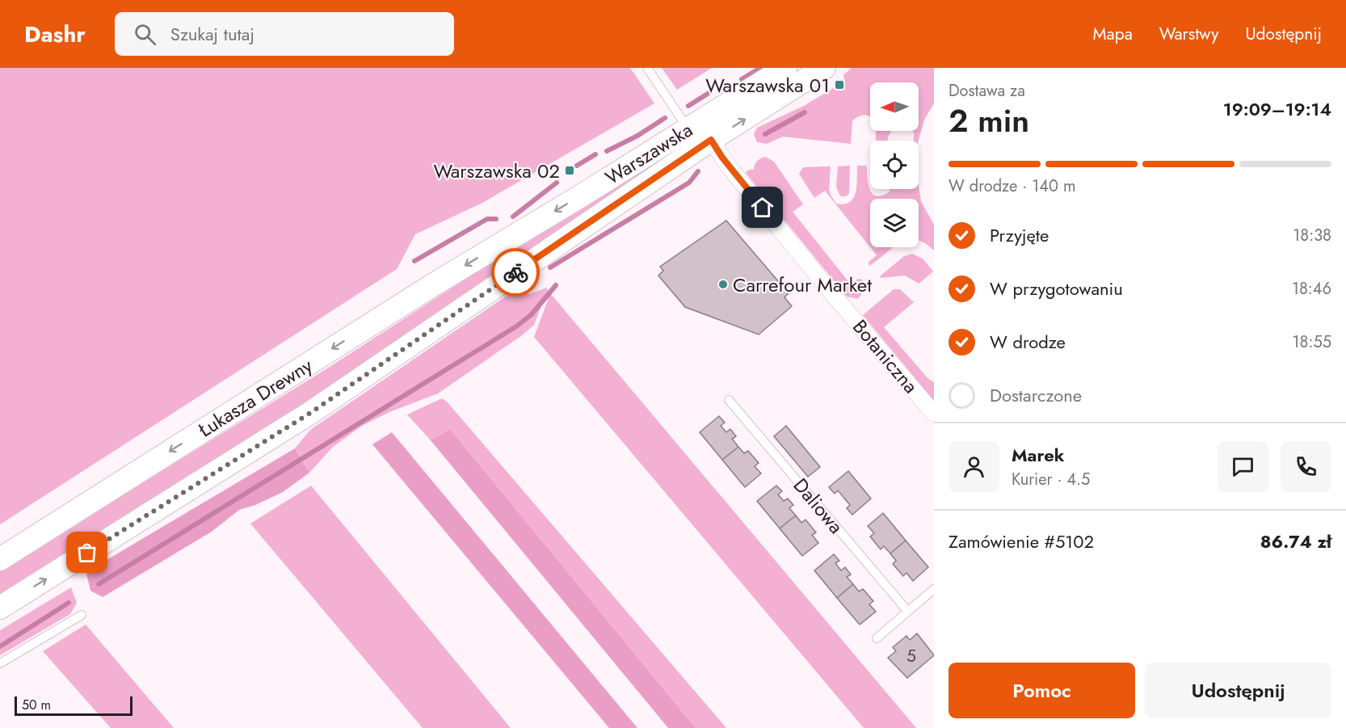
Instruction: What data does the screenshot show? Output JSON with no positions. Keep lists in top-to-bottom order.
{
  "streets": {
    "main road": ["Warszawska", "Łukasza Drewny"],
    "street": ["Botaniczna"],
    "lane": ["Daliowa"]
  },
  "crossings": [
    ["Warszawska", "Botaniczna"],
    ["Warszawska", "Łukasza Drewny"]
  ],
  "one_way": ["Łukasza Drewny"],
  "places": {
    "transit": ["Warszawska 01", "Warszawska 02"],
    "other": ["Carrefour Market"]
  },
  "house_numbers": ["5"],
  "scale_bar": "50 m",
  "north": "left",
  "page": {
    "header": "Dashr",
    "search": "Szukaj tutaj",
    "nav": ["Mapa", "Warstwy", "Udostępnij"],
    "heading": ["2 min", "Dostawa za", "19:09–19:14"],
    "panel": [
      "Marek",
      "Kurier · 4.5",
      "Zamówienie #5102",
      "86.74 zł"
    ],
    "bar": "W drodze · 140 m",
    "list": [
      ["Przyjęte", "18:38"],
      ["W przygotowaniu", "18:46"],
      ["W drodze", "18:55"],
      "Dostarczone"
    ],
    "buttons": ["Pomoc", "Udostępnij"],
    "scale": "50 m"
  }
}
